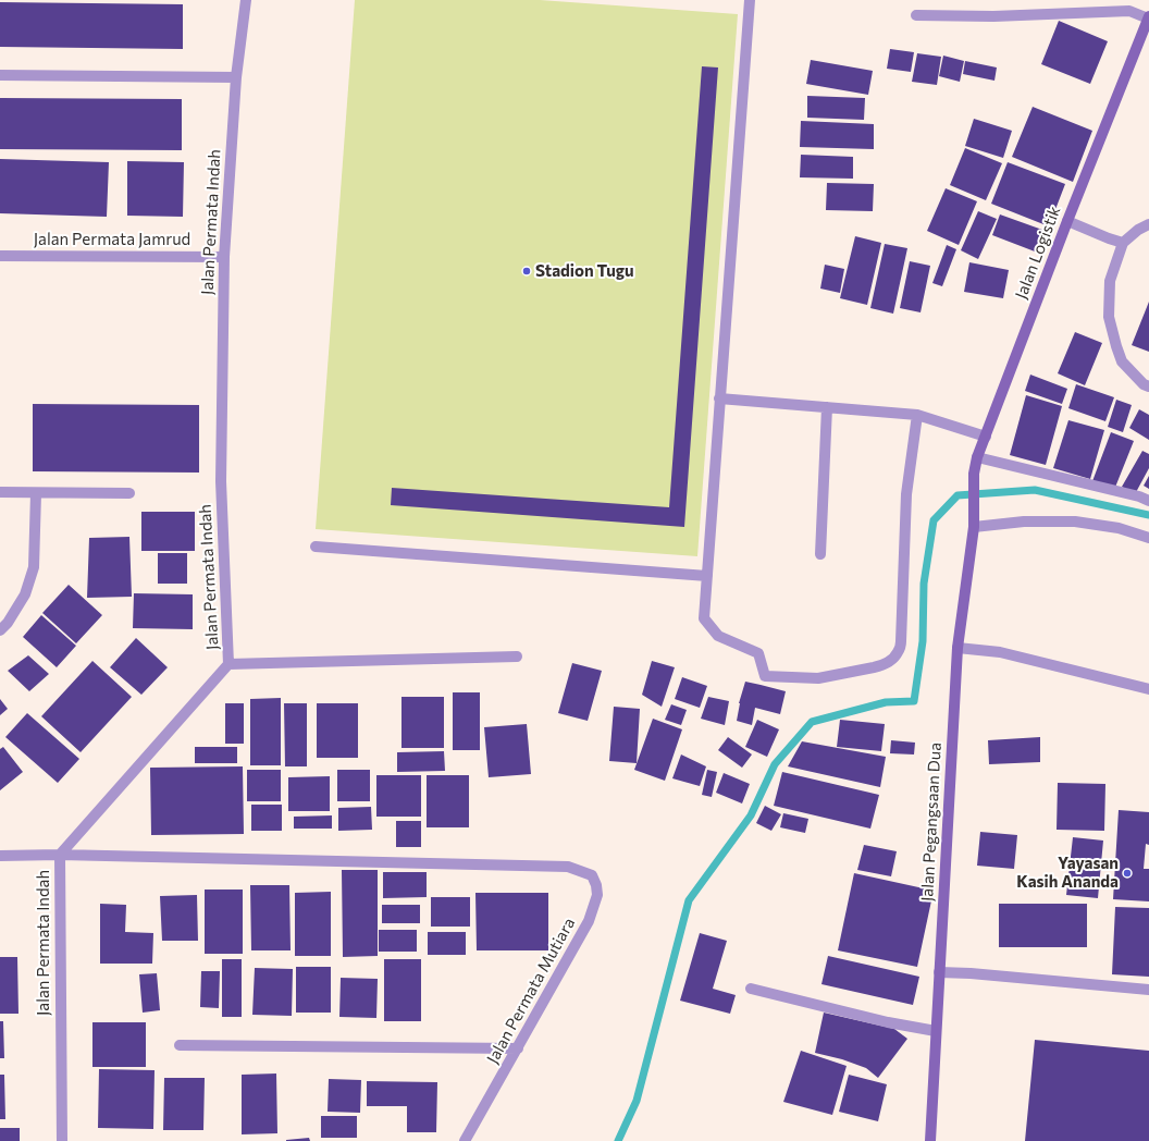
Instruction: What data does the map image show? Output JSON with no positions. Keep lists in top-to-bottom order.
{
  "streets": {
    "main road": ["Jalan Logistik", "Jalan Pegangsaan Dua"],
    "street": ["Jalan Permata Indah", "Jalan Permata Jamrud", "Jalan Permata Mutiara"]
  },
  "crossings": [
    ["Jalan Permata Indah", "Jalan Permata Jamrud"],
    ["Jalan Permata Indah", "Jalan Permata Mutiara"],
    ["Jalan Logistik", "Jalan Pegangsaan Dua"]
  ],
  "places": ["Stadion Tugu", "Yayasan Kasih Ananda"]
}
